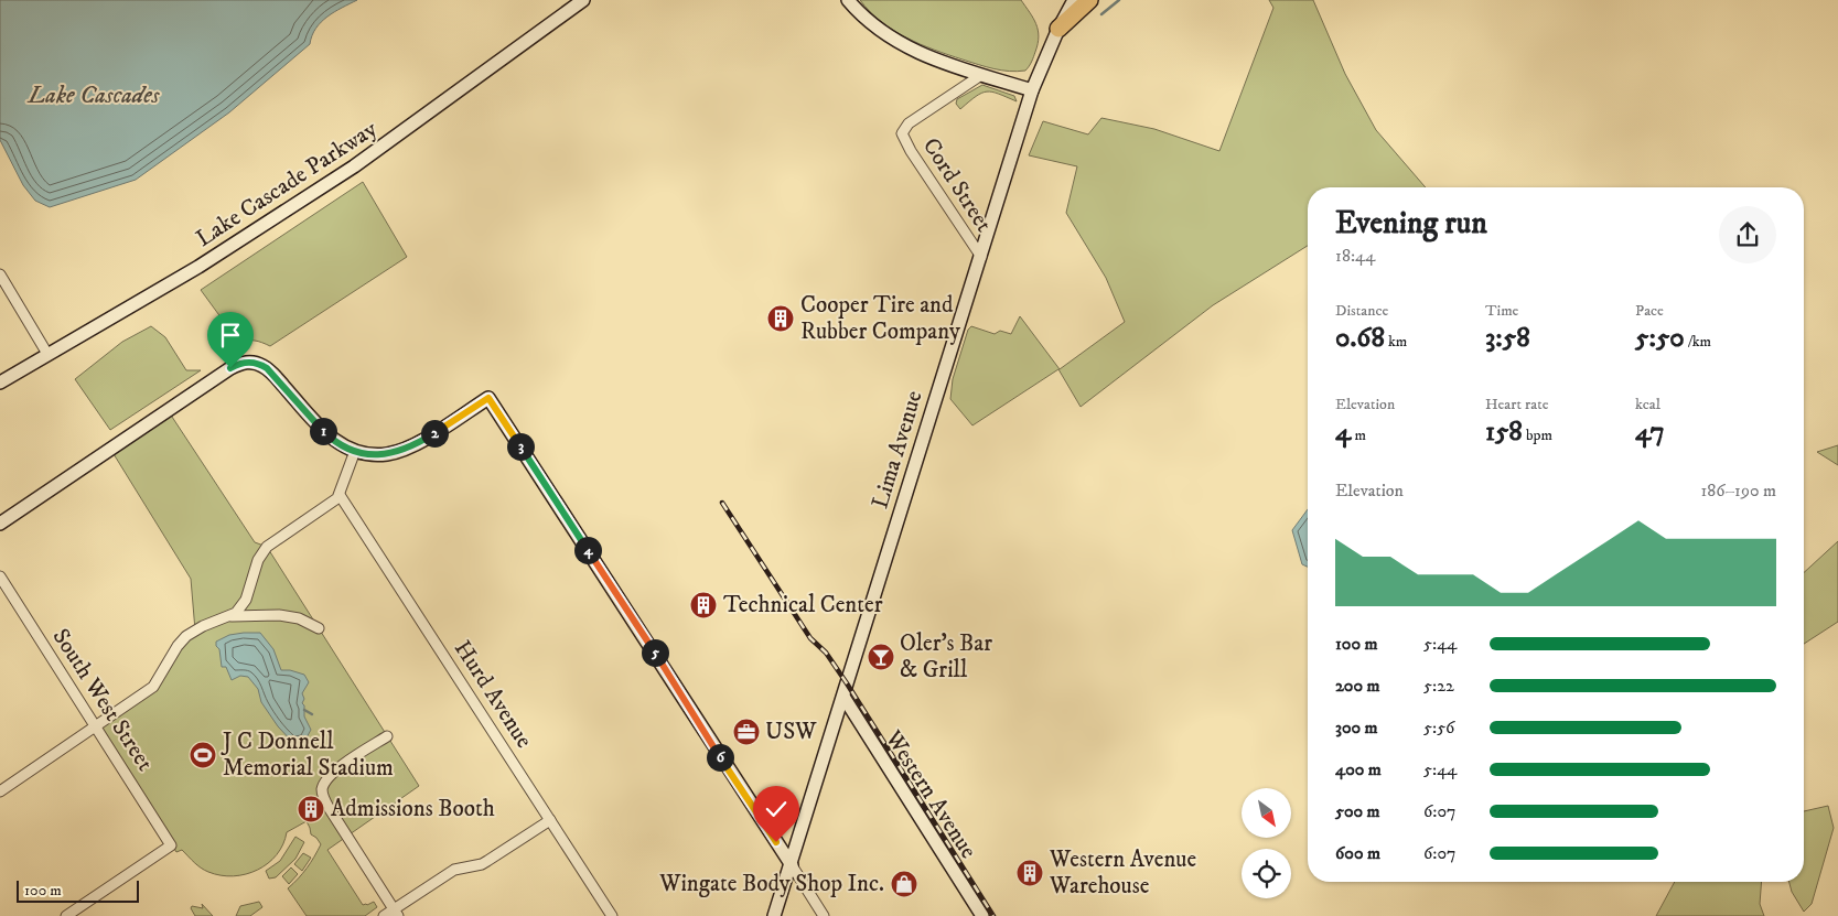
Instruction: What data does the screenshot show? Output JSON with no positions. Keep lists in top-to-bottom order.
{
  "streets": {
    "street": [
      "Lake Cascade Parkway",
      "Cord Street",
      "Lima Avenue",
      "Hurd Avenue",
      "South West Street",
      "Western Avenue"
    ]
  },
  "crossings": [
    ["Cord Street", "Lima Avenue"],
    ["Lima Avenue", "Western Avenue"]
  ],
  "water": ["Lake Cascades"],
  "places": {
    "building": [
      "Cooper Tire and Rubber Company",
      "Technical Center",
      "Admissions Booth",
      "Western Avenue Warehouse"
    ],
    "bar": ["Oler's Bar & Grill"],
    "office": ["USW"],
    "sports": ["J C Donnell Memorial Stadium"],
    "shop": ["Wingate Body Shop Inc."]
  },
  "scale_bar": "100 m",
  "north": "bottom right",
  "page": {
    "heading": ["Evening run", "18:44"],
    "stats": [
      ["Distance", "0.68 km"],
      ["Time", "3:58"],
      ["Pace", "5:50 /km"],
      ["Elevation", "4 m"],
      ["Heart rate", "158 bpm"],
      ["kcal", "47"]
    ],
    "pins": [
      "1",
      "2",
      "3",
      "4",
      "5",
      "6"
    ],
    "chart": ["Elevation", "186–190 m"],
    "list": [
      {
        "name": "100 m",
        "note": "5:44"
      },
      {
        "name": "200 m",
        "note": "5:22"
      },
      {
        "name": "300 m",
        "note": "5:56"
      },
      {
        "name": "400 m",
        "note": "5:44"
      },
      {
        "name": "500 m",
        "note": "6:07"
      },
      {
        "name": "600 m",
        "note": "6:07"
      }
    ],
    "scale": "100 m"
  }
}
